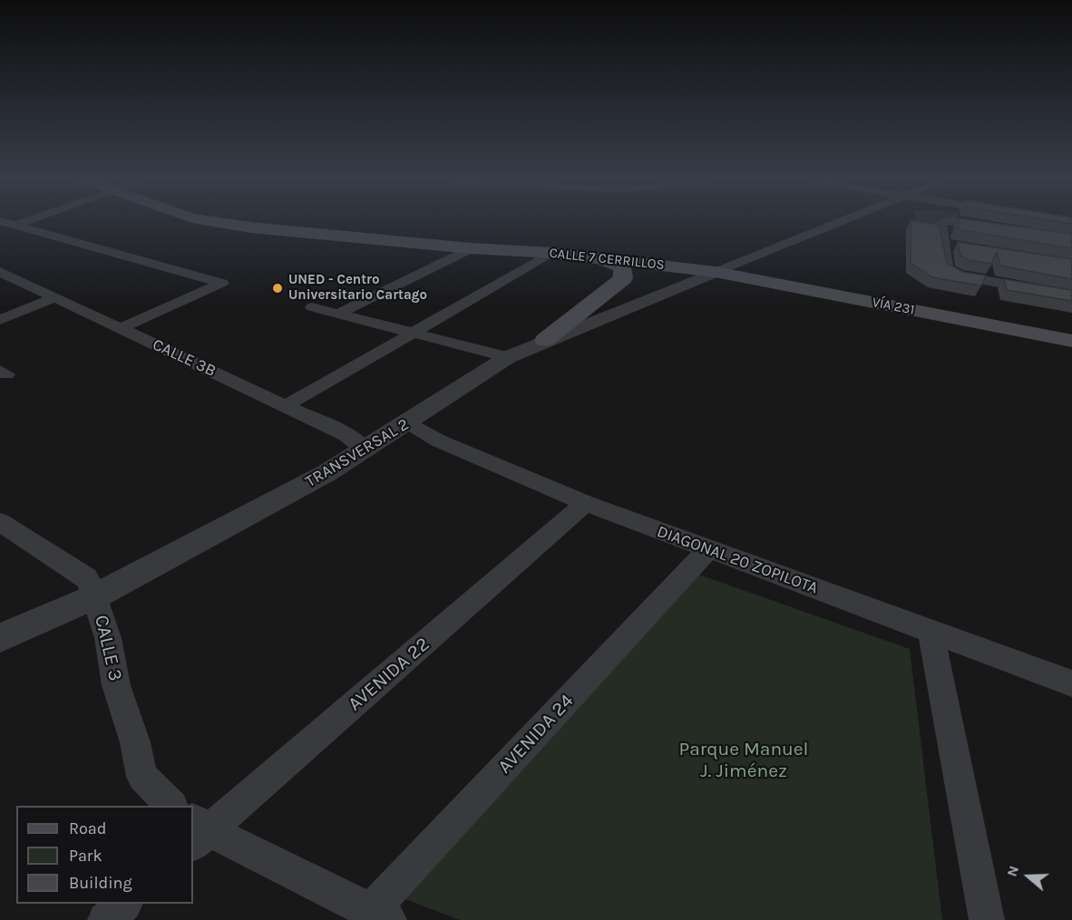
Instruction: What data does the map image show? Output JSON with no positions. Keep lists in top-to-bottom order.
{
  "streets": {
    "main road": ["CALLE 7 CERRILLOS", "VÍA 231"],
    "street": [
      "CALLE 3B",
      "TRANSVERSAL 2",
      "DIAGONAL 20 ZOPILOTA",
      "CALLE 3",
      "AVENIDA 22",
      "AVENIDA 24"
    ]
  },
  "crossings": [
    ["CALLE 7 CERRILLOS", "VÍA 231"],
    ["CALLE 7 CERRILLOS", "TRANSVERSAL 2"],
    ["VÍA 231", "TRANSVERSAL 2"],
    ["CALLE 3B", "TRANSVERSAL 2"],
    ["TRANSVERSAL 2", "DIAGONAL 20 ZOPILOTA"],
    ["TRANSVERSAL 2", "CALLE 3"],
    ["DIAGONAL 20 ZOPILOTA", "AVENIDA 22"],
    ["DIAGONAL 20 ZOPILOTA", "AVENIDA 24"]
  ],
  "parks": ["Parque Manuel J. Jiménez"],
  "places": ["UNED - Centro Universitario Cartago"],
  "legend": ["Road", "Park", "Building"],
  "north": "left"
}
